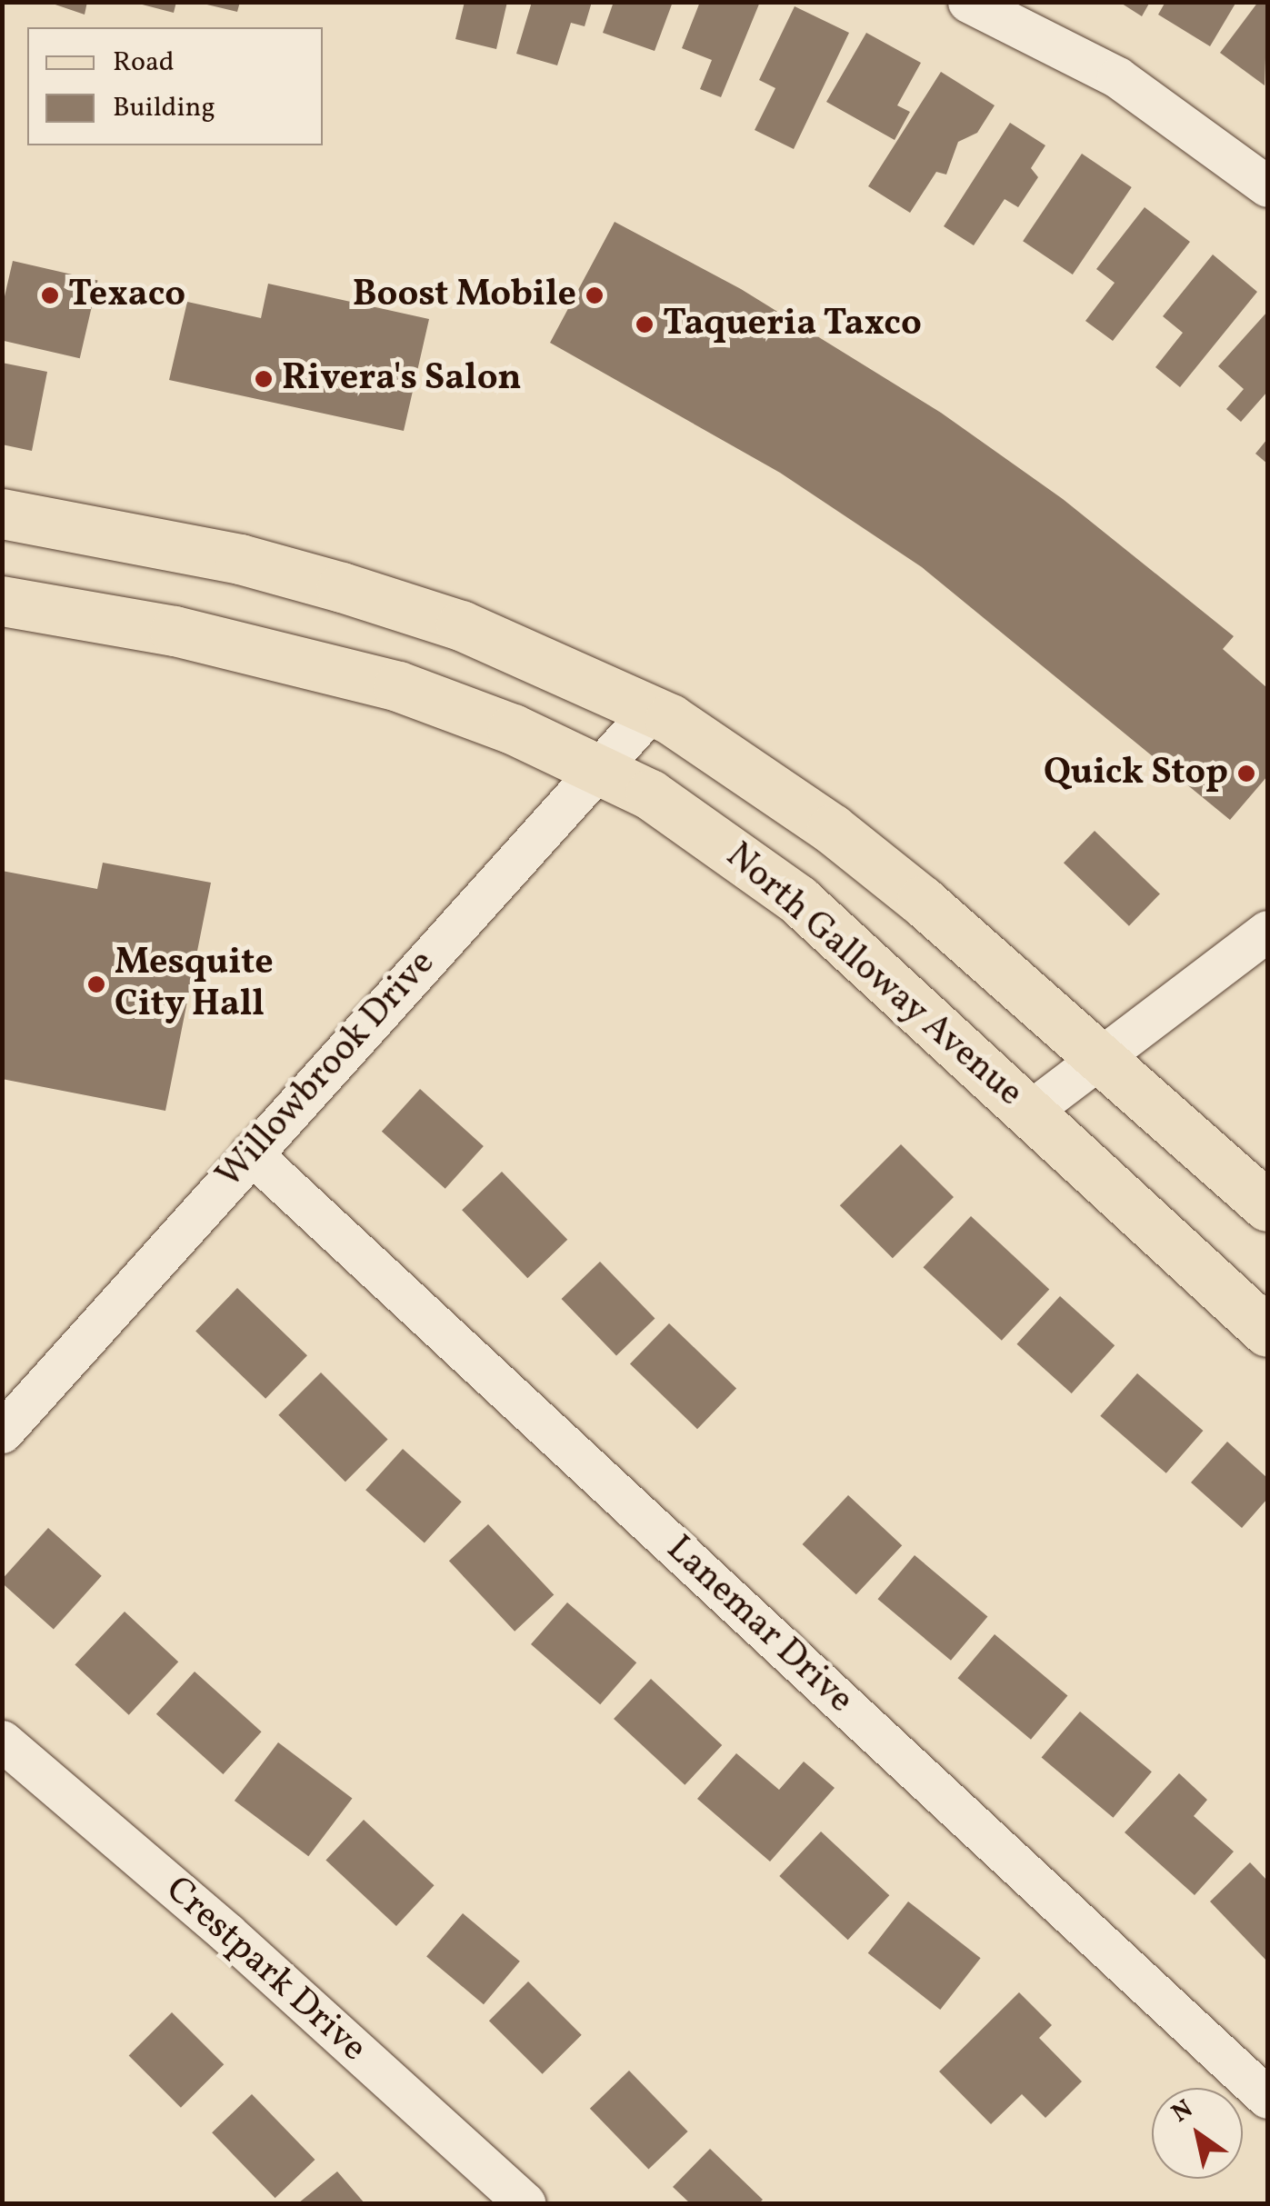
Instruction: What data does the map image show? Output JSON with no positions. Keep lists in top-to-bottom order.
{
  "streets": {
    "main road": ["North Galloway Avenue"],
    "street": ["Willowbrook Drive", "Lanemar Drive", "Crestpark Drive"]
  },
  "crossings": [
    ["North Galloway Avenue", "Willowbrook Drive"],
    ["Willowbrook Drive", "Lanemar Drive"]
  ],
  "places": [
    "Texaco",
    "Boost Mobile",
    "Taqueria Taxco",
    "Rivera's Salon",
    "Quick Stop",
    "Mesquite City Hall"
  ],
  "legend": ["Road", "Building"],
  "north": "top left"
}
